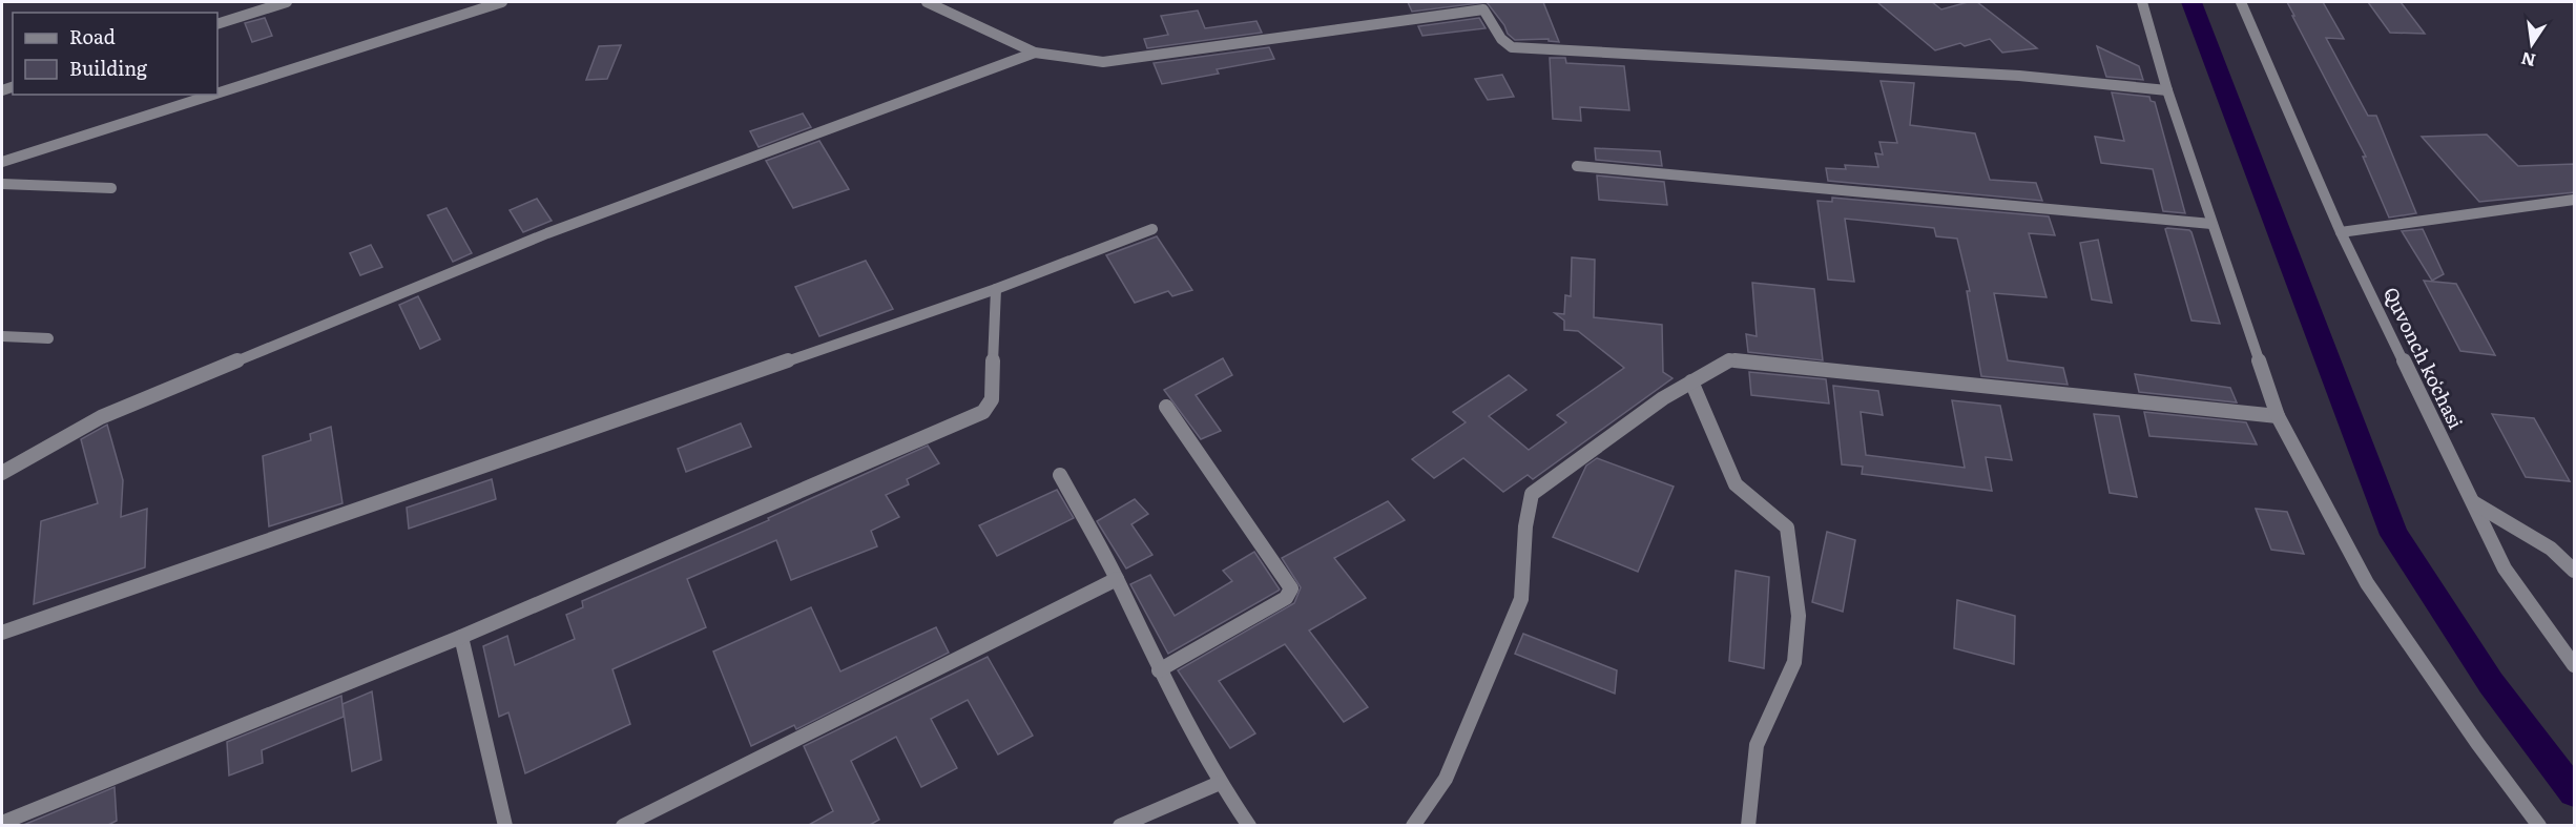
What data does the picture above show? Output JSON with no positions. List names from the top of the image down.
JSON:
{
  "streets": {
    "street": ["Quvonch koʻchasi"]
  },
  "legend": ["Road", "Building"],
  "north": "bottom"
}
